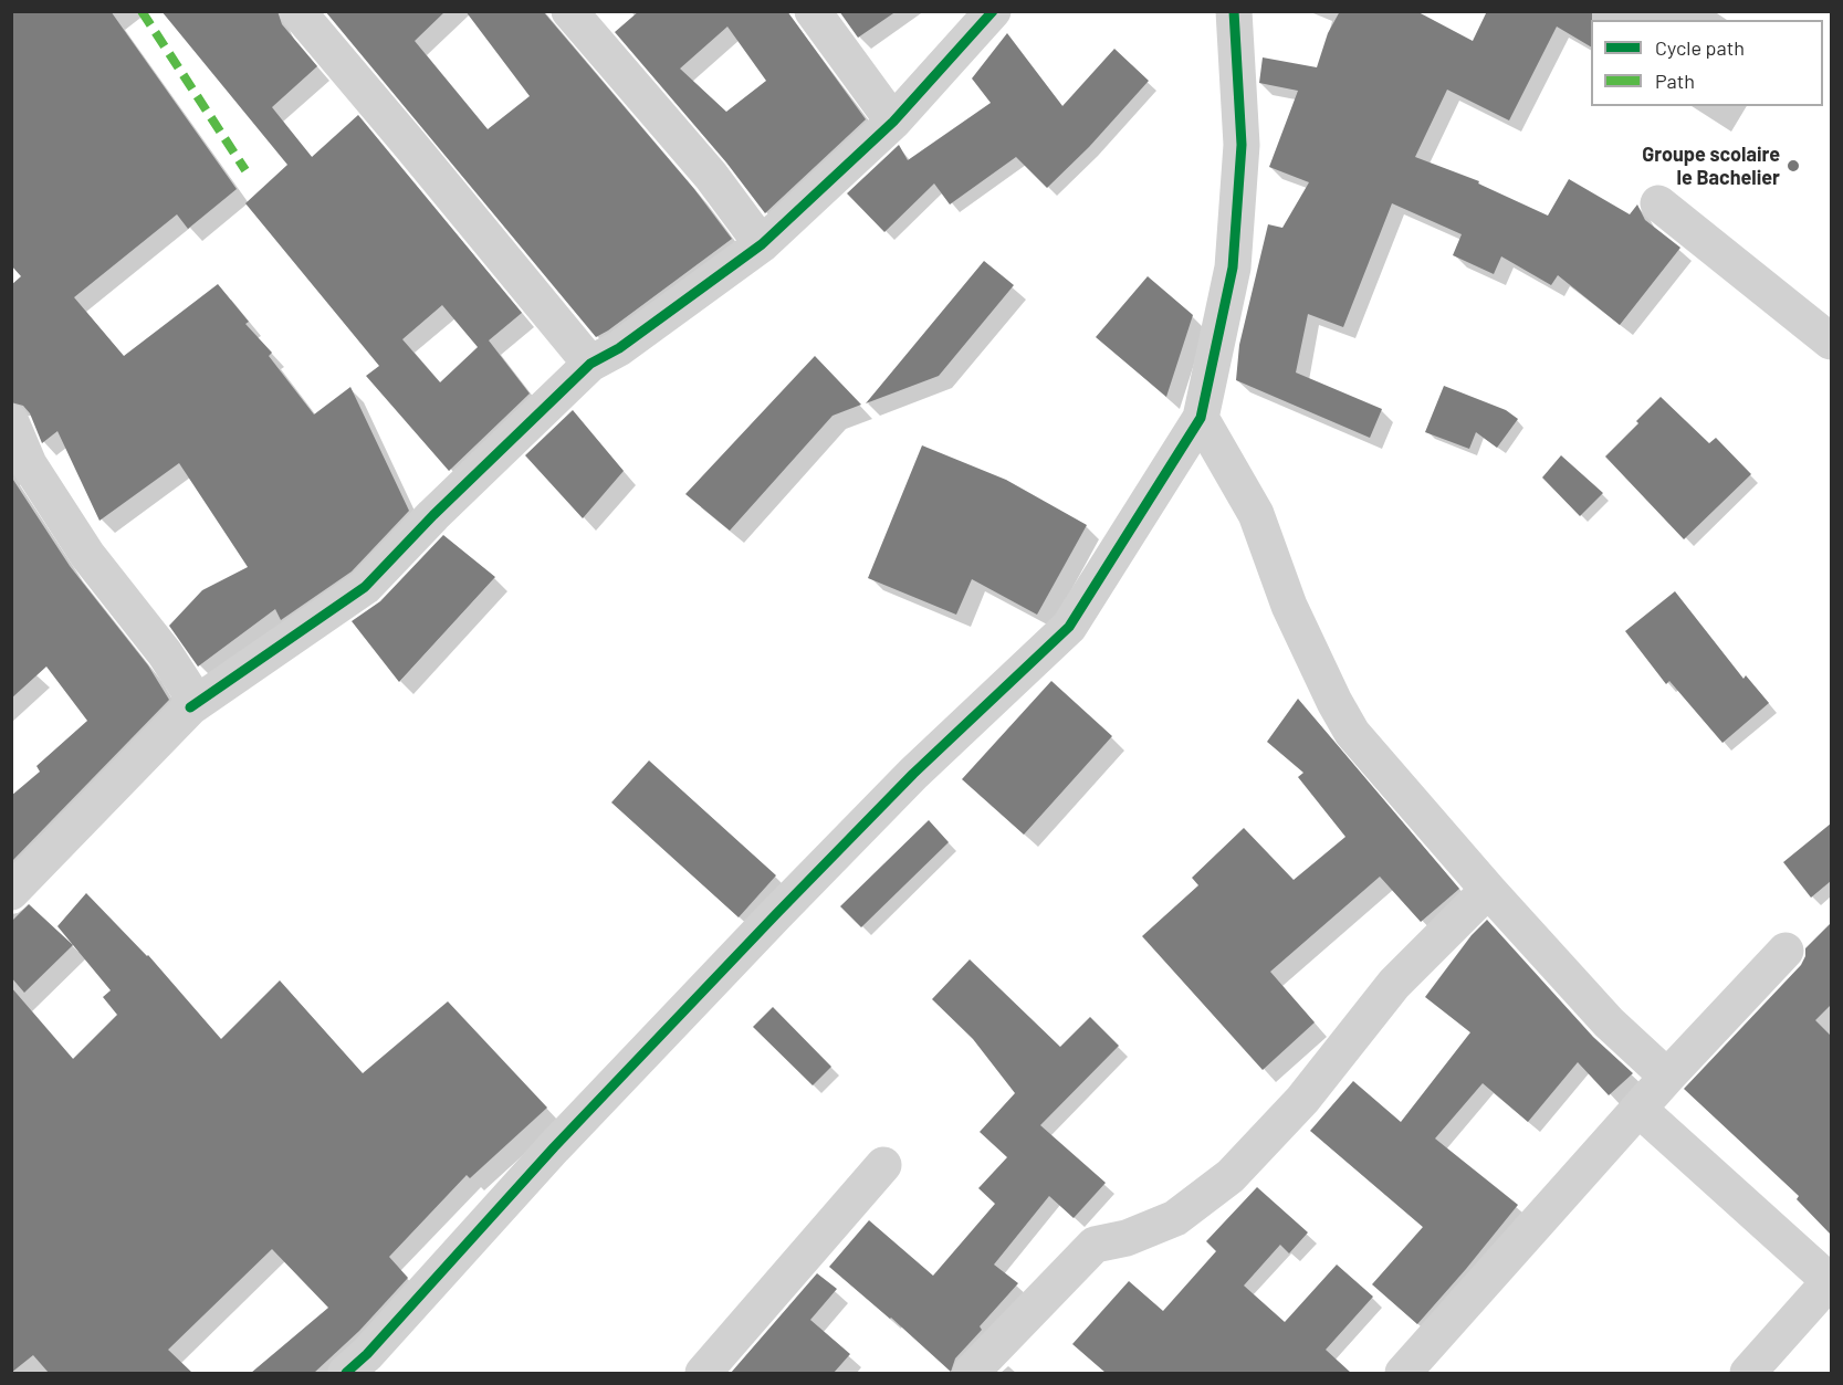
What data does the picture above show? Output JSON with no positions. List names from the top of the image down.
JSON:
{
  "places": ["Groupe scolaire le Bachelier"],
  "legend": ["Cycle path", "Path"]
}
